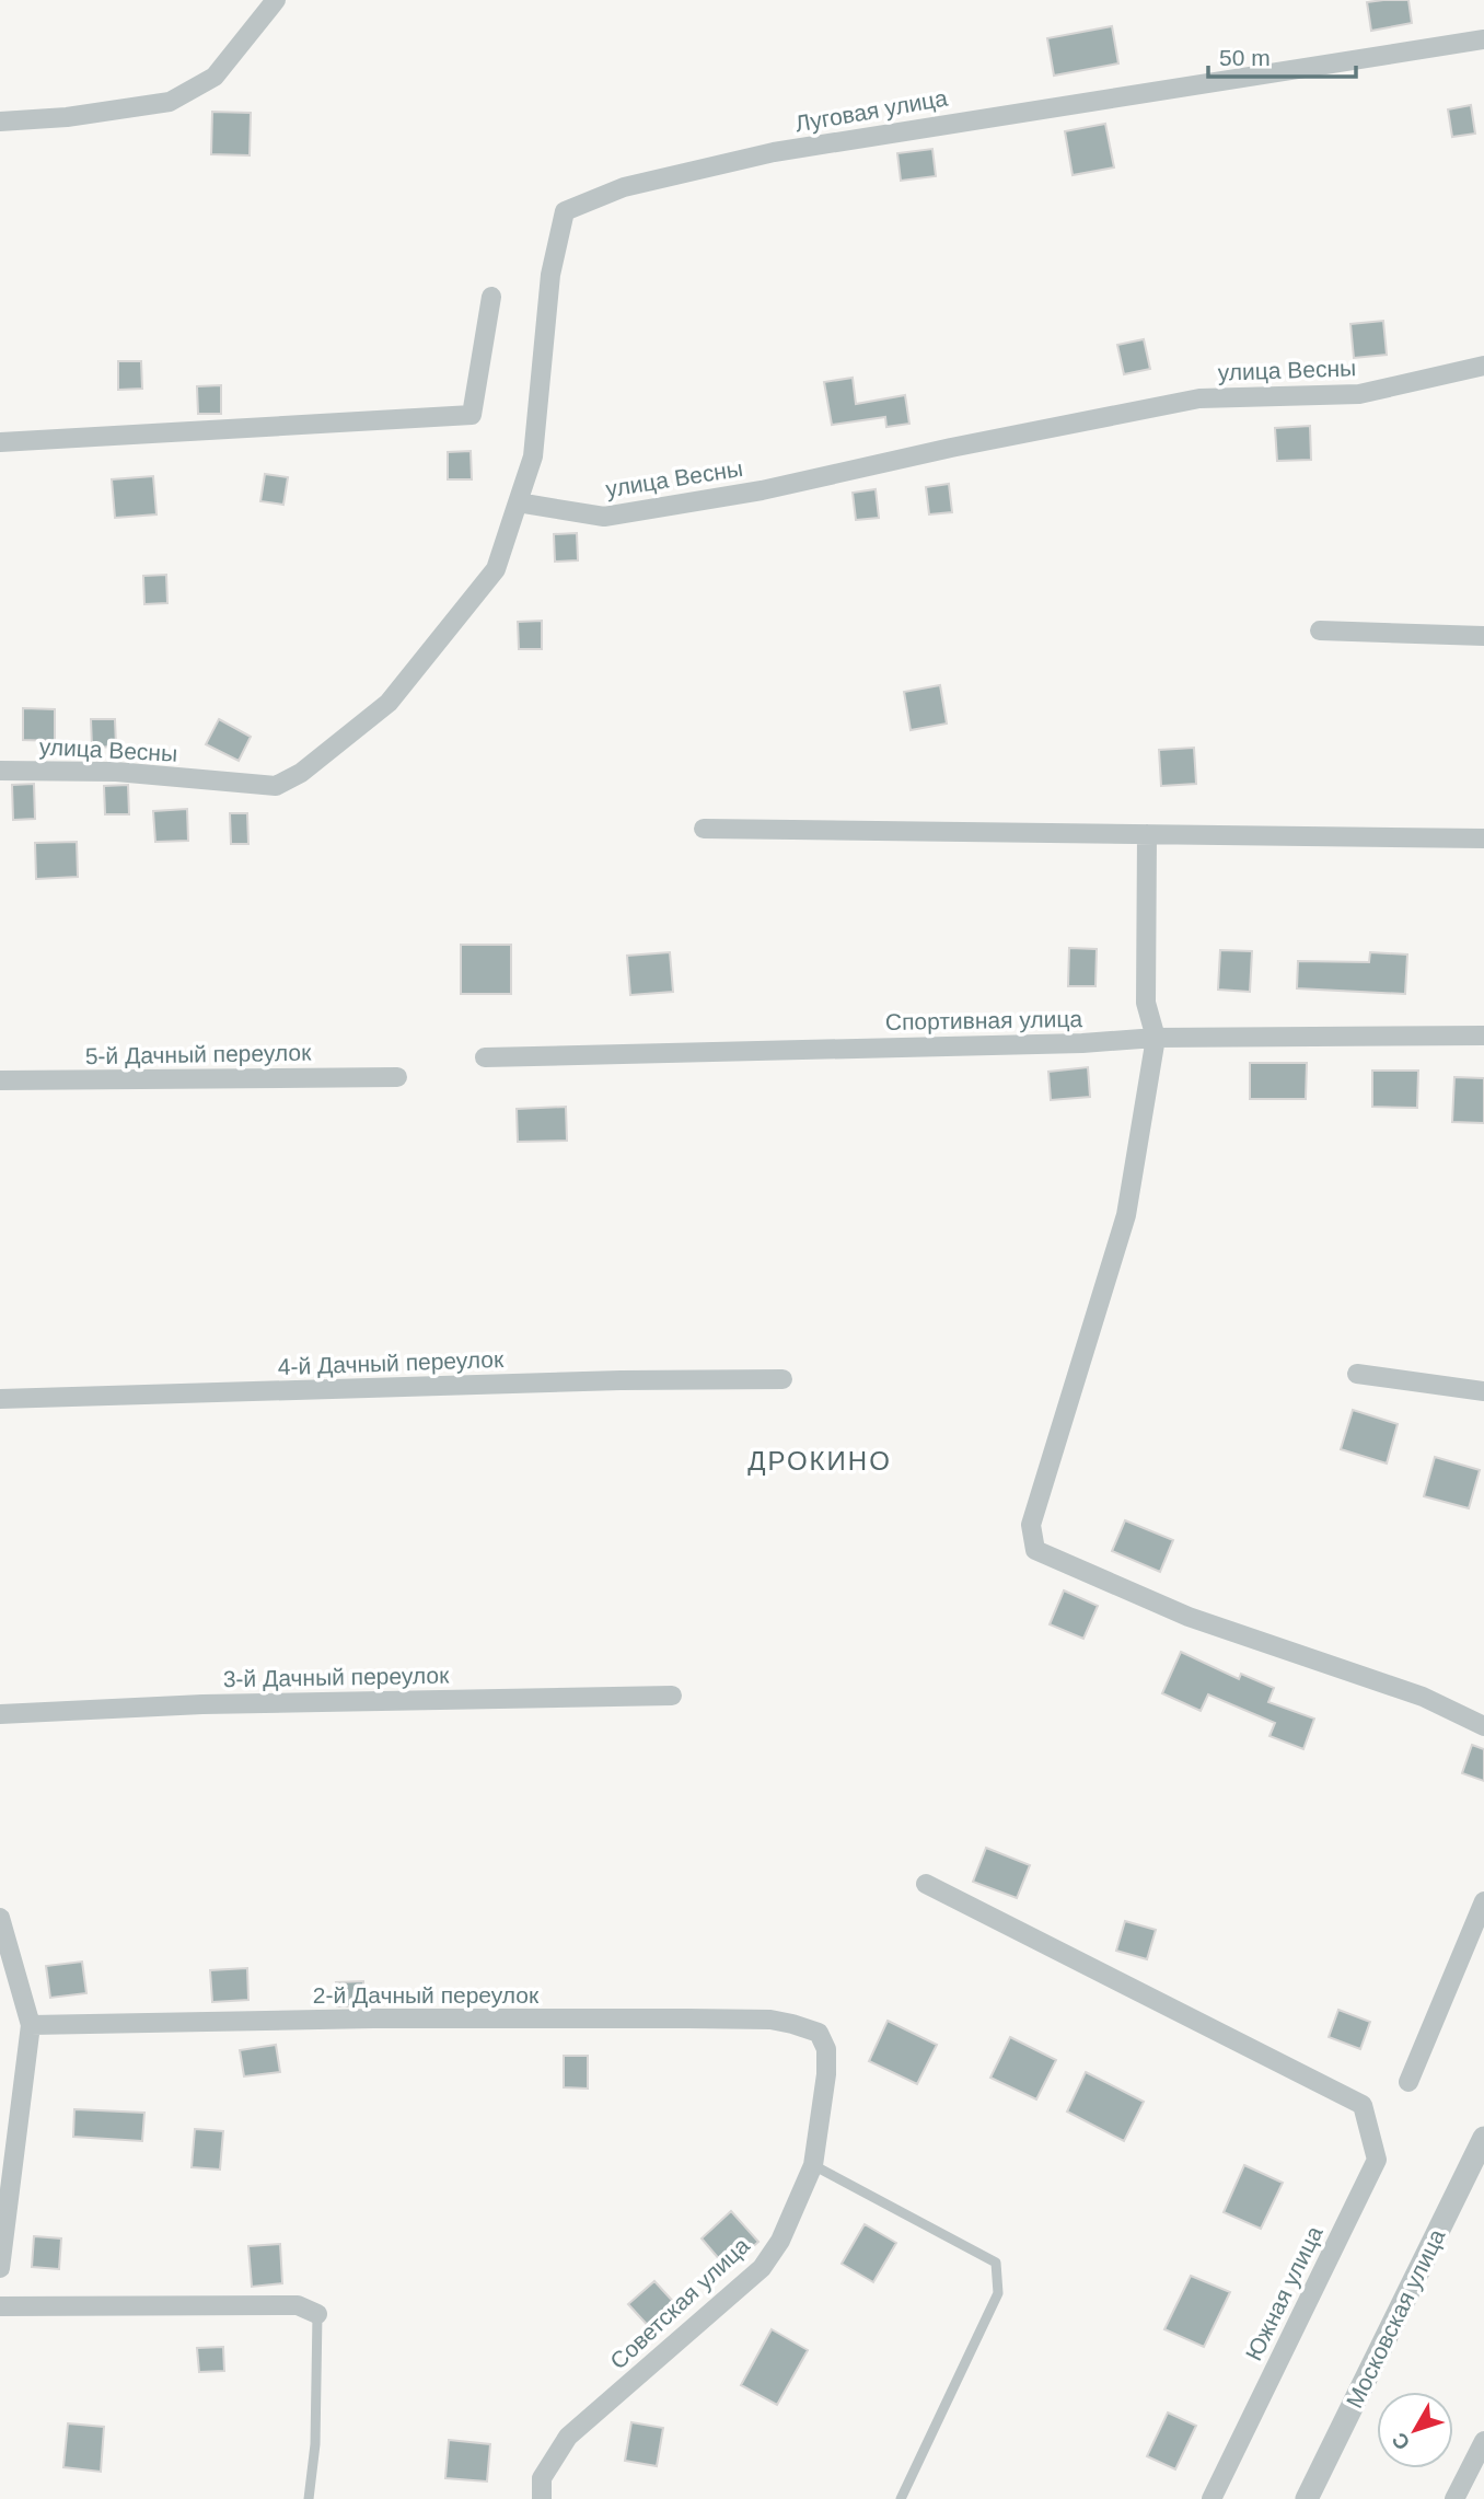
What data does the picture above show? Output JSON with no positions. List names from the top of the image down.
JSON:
{
  "streets": {
    "street": [
      "Луговая улица",
      "улица Весны",
      "Спортивная улица",
      "5-й Дачный переулок",
      "4-й Дачный переулок",
      "3-й Дачный переулок",
      "2-й Дачный переулок",
      "Южная улица",
      "Советская улица",
      "Московская улица"
    ]
  },
  "crossings": [
    ["Луговая улица", "улица Весны"],
    ["2-й Дачный переулок", "Советская улица"]
  ],
  "districts": ["ДРОКИНО"],
  "scale_bar": "50 m",
  "north": "bottom left"
}
